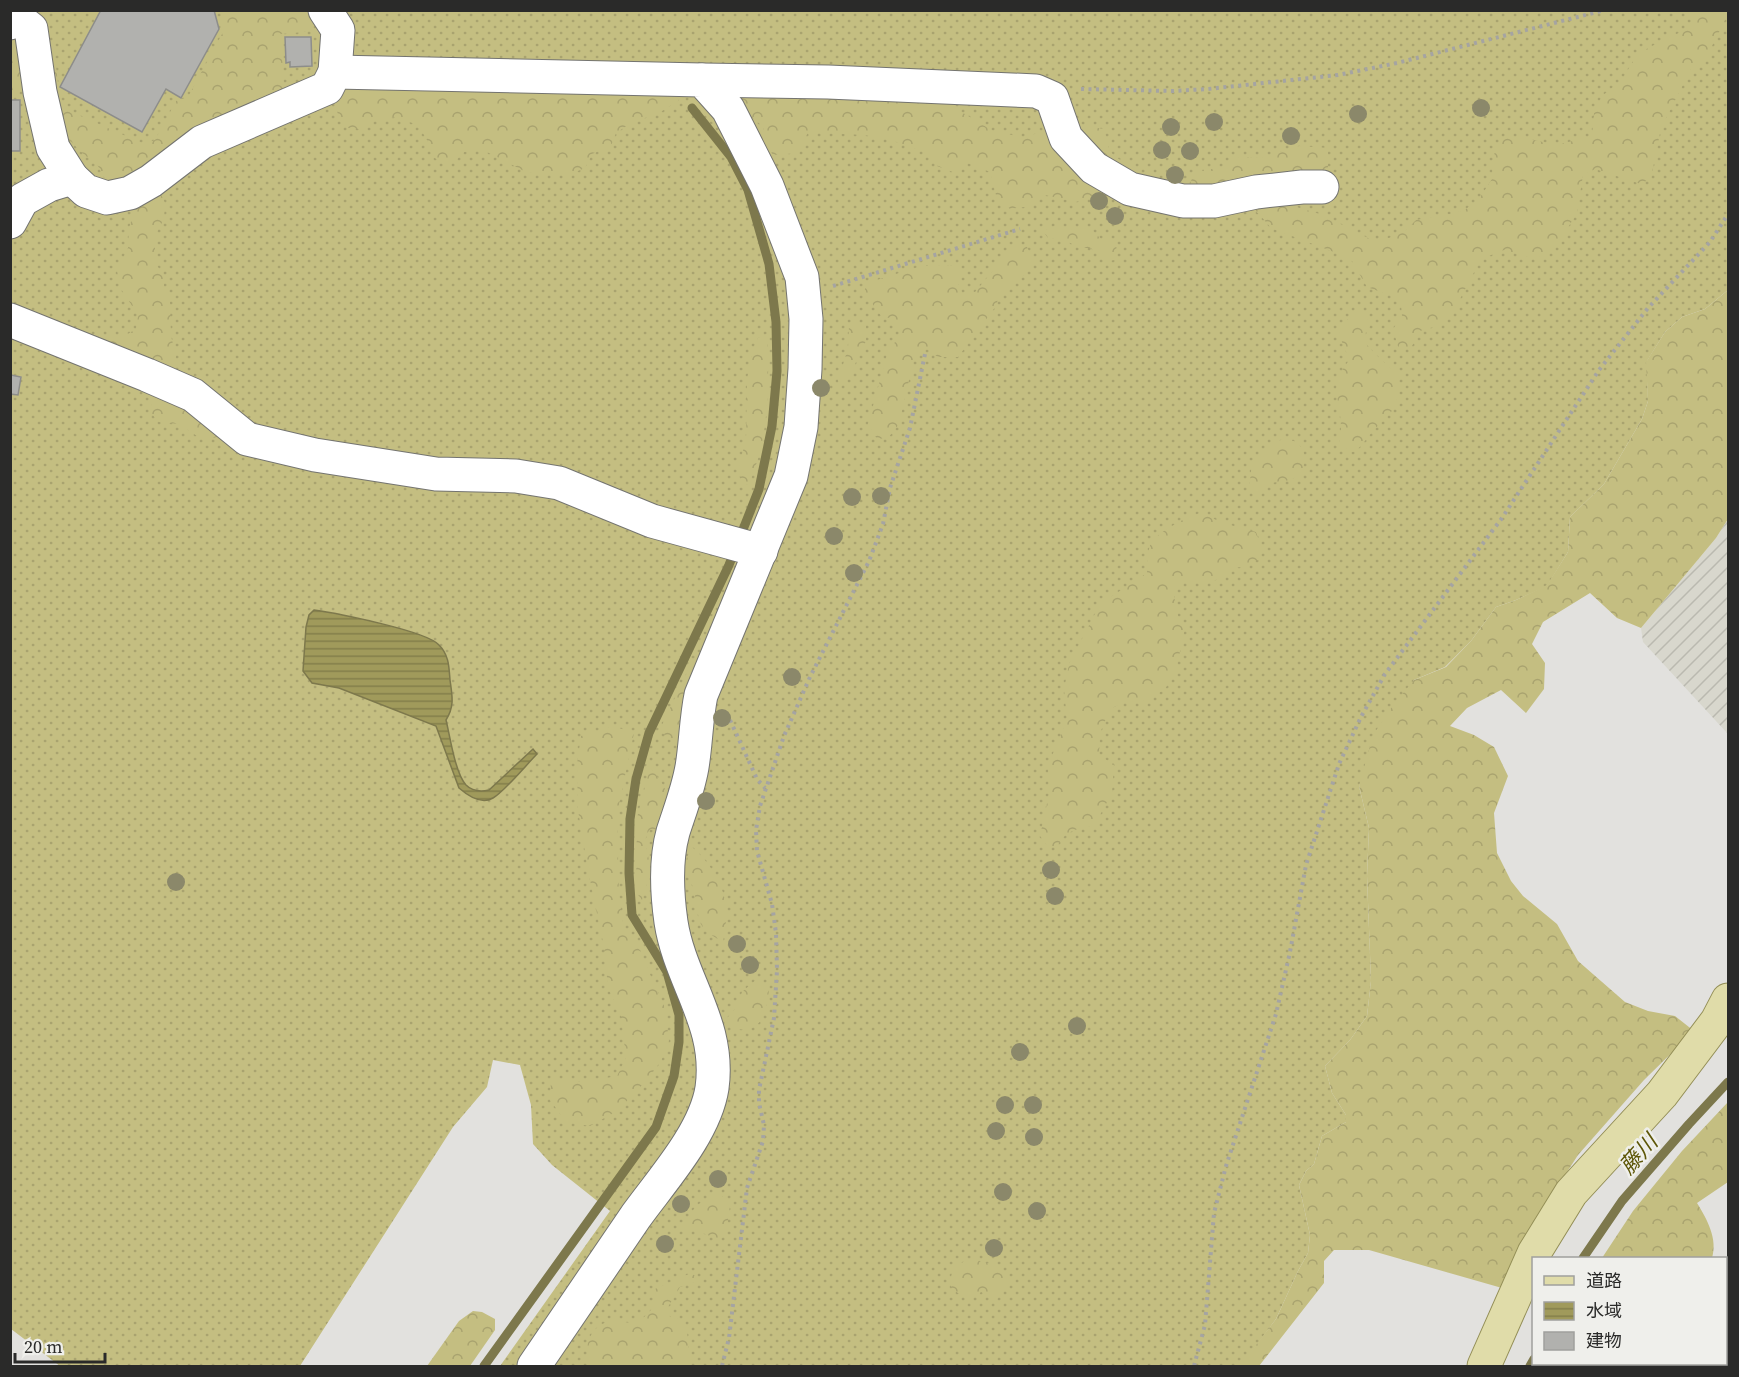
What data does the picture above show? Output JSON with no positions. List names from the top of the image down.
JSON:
{
  "water": ["藤川"],
  "legend": ["道路", "水域", "建物"],
  "scale_bar": "20 m"
}
